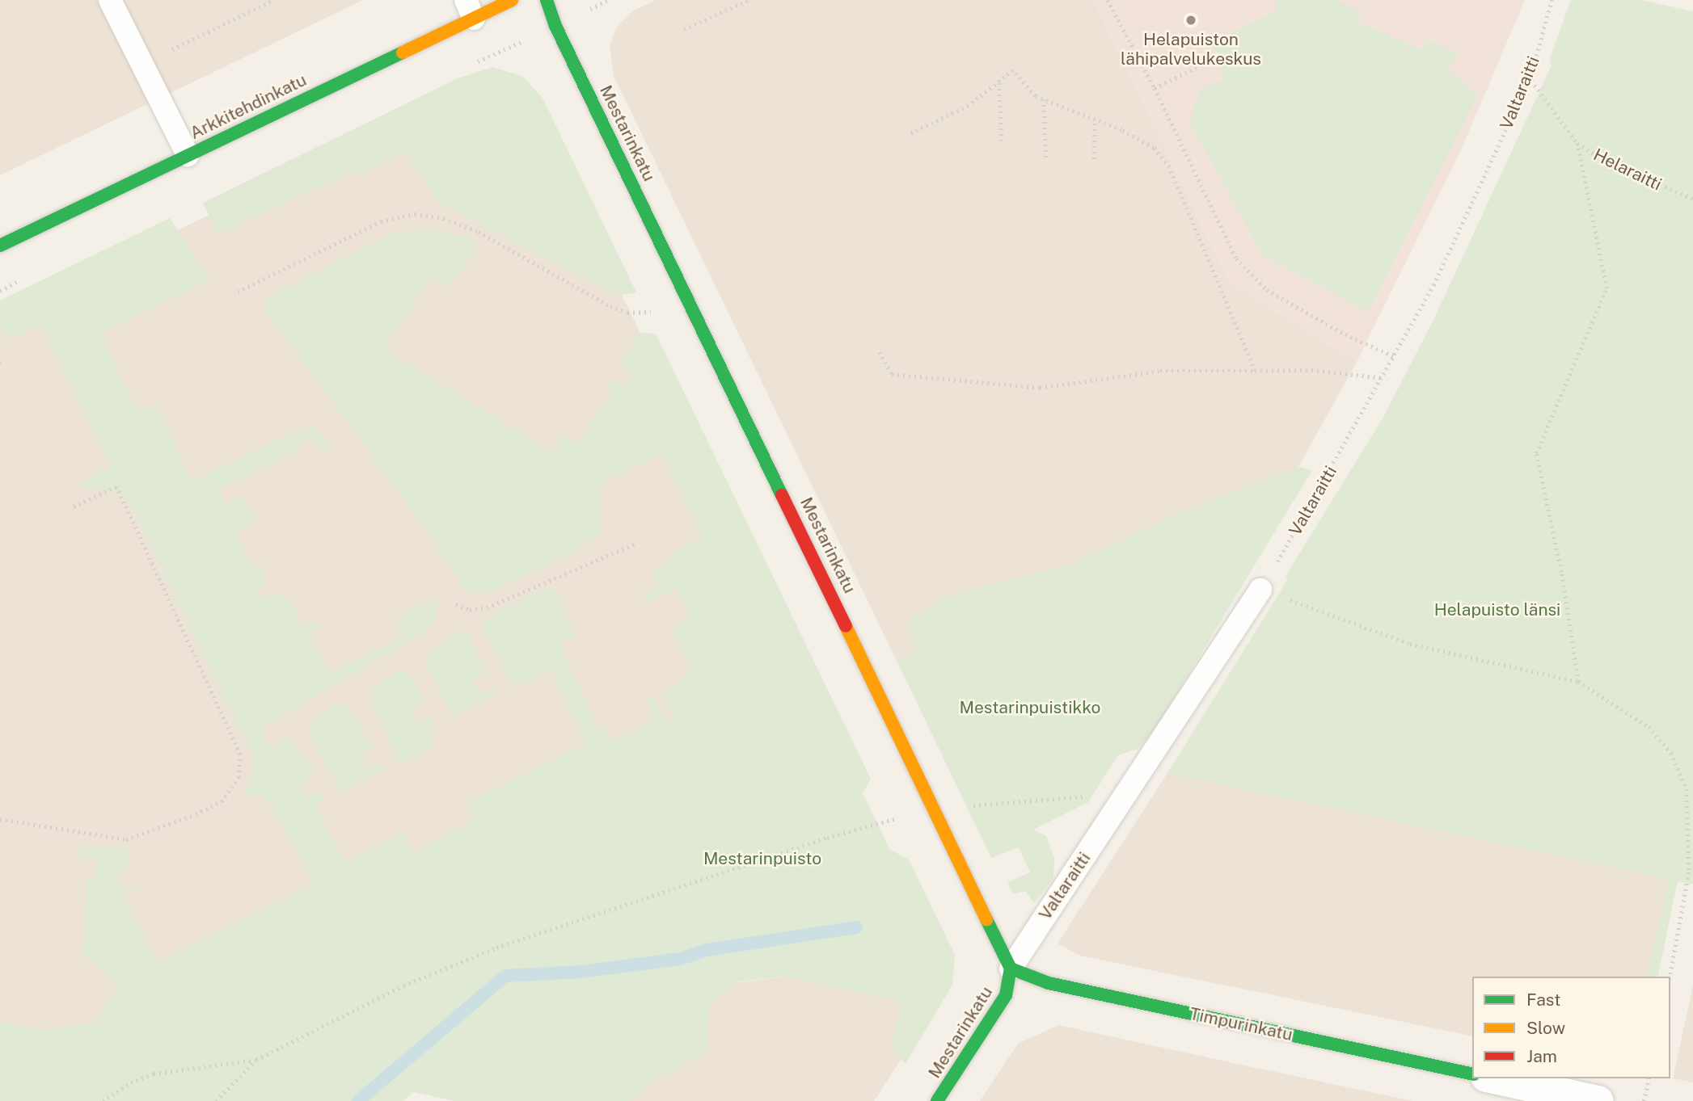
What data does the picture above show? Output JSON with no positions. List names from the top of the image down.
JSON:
{
  "streets": {
    "street": ["Arkkitehdinkatu", "Mestarinkatu", "Timpurinkatu"],
    "lane": ["Valtaraitti"],
    "path": ["Helaraitti"]
  },
  "crossings": [
    ["Valtaraitti", "Mestarinkatu"],
    ["Valtaraitti", "Helaraitti"],
    ["Valtaraitti", "Timpurinkatu"],
    ["Mestarinkatu", "Timpurinkatu"]
  ],
  "parks": ["Helapuisto länsi", "Mestarinpuistikko", "Mestarinpuisto"],
  "places": ["Helapuiston lähipalvelukeskus"],
  "legend": ["Fast", "Slow", "Jam"]
}
